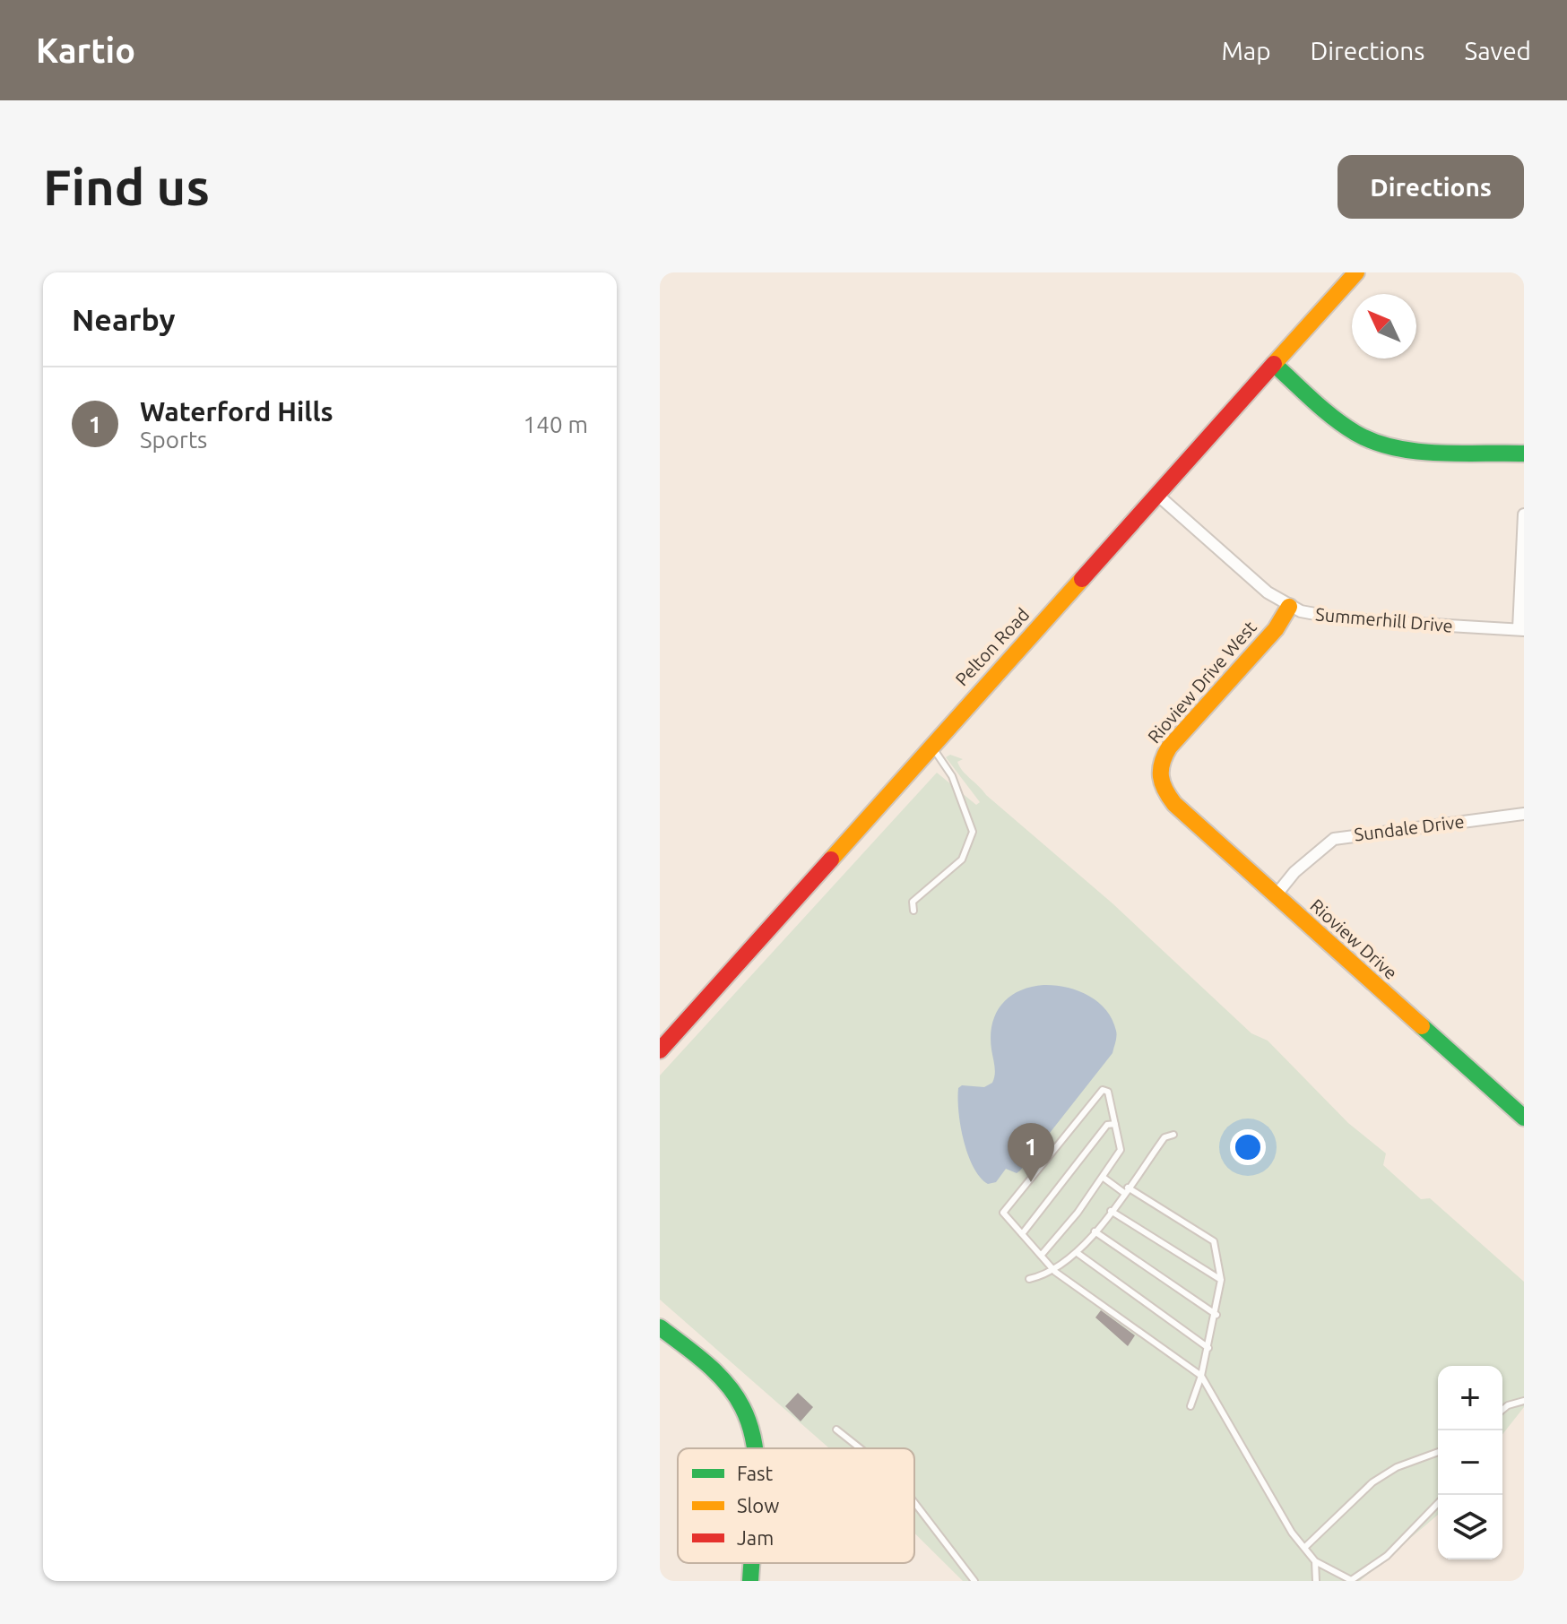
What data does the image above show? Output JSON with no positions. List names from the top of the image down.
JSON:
{
  "streets": {
    "street": [
      "Summerhill Drive",
      "Pelton Road",
      "Rioview Drive West",
      "Sundale Drive",
      "Rioview Drive"
    ]
  },
  "crossings": [
    ["Summerhill Drive", "Pelton Road"],
    ["Summerhill Drive", "Rioview Drive West"],
    ["Rioview Drive West", "Rioview Drive"],
    ["Sundale Drive", "Rioview Drive"]
  ],
  "legend": ["Fast", "Slow", "Jam"],
  "north": "top left",
  "page": {
    "header": "Kartio",
    "nav": ["Map", "Directions", "Saved"],
    "buttons": "Directions",
    "title": "Find us",
    "heading": "Nearby",
    "list": [
      {
        "mark": "1",
        "name": "Waterford Hills",
        "note": "Sports",
        "value": "140 m"
      }
    ],
    "pins": "1",
    "map_buttons": ["+", "−"]
  }
}
